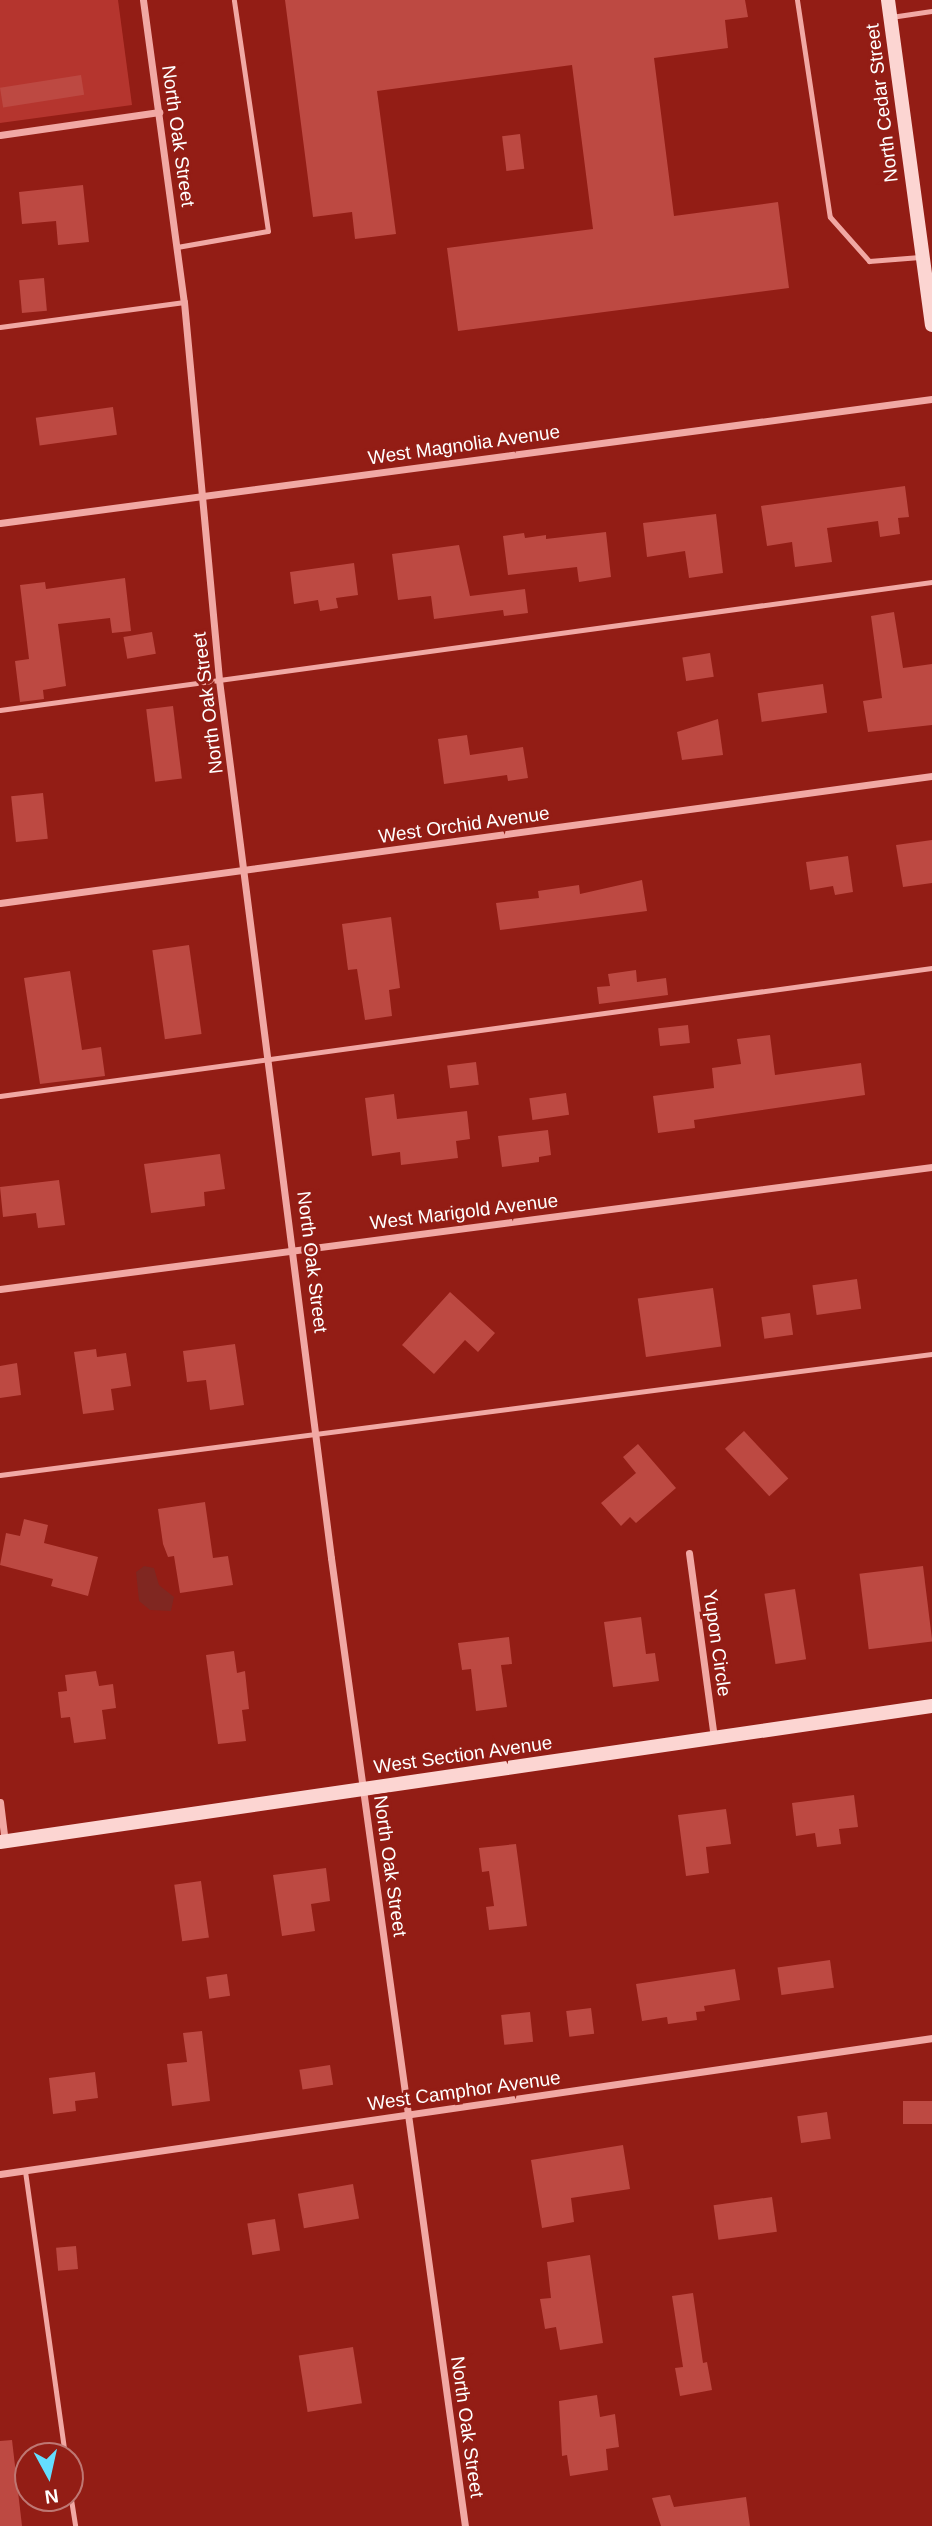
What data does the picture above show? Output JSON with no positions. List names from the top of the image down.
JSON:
{
  "streets": {
    "street": [
      "North Cedar Street",
      "North Oak Street",
      "West Magnolia Avenue",
      "West Orchid Avenue",
      "West Marigold Avenue",
      "Yupon Circle",
      "West Section Avenue",
      "West Camphor Avenue"
    ]
  },
  "crossings": [
    ["North Oak Street", "West Magnolia Avenue"],
    ["North Oak Street", "West Orchid Avenue"],
    ["North Oak Street", "West Marigold Avenue"],
    ["North Oak Street", "West Section Avenue"],
    ["North Oak Street", "West Camphor Avenue"],
    ["Yupon Circle", "West Section Avenue"]
  ],
  "north": "bottom"
}
